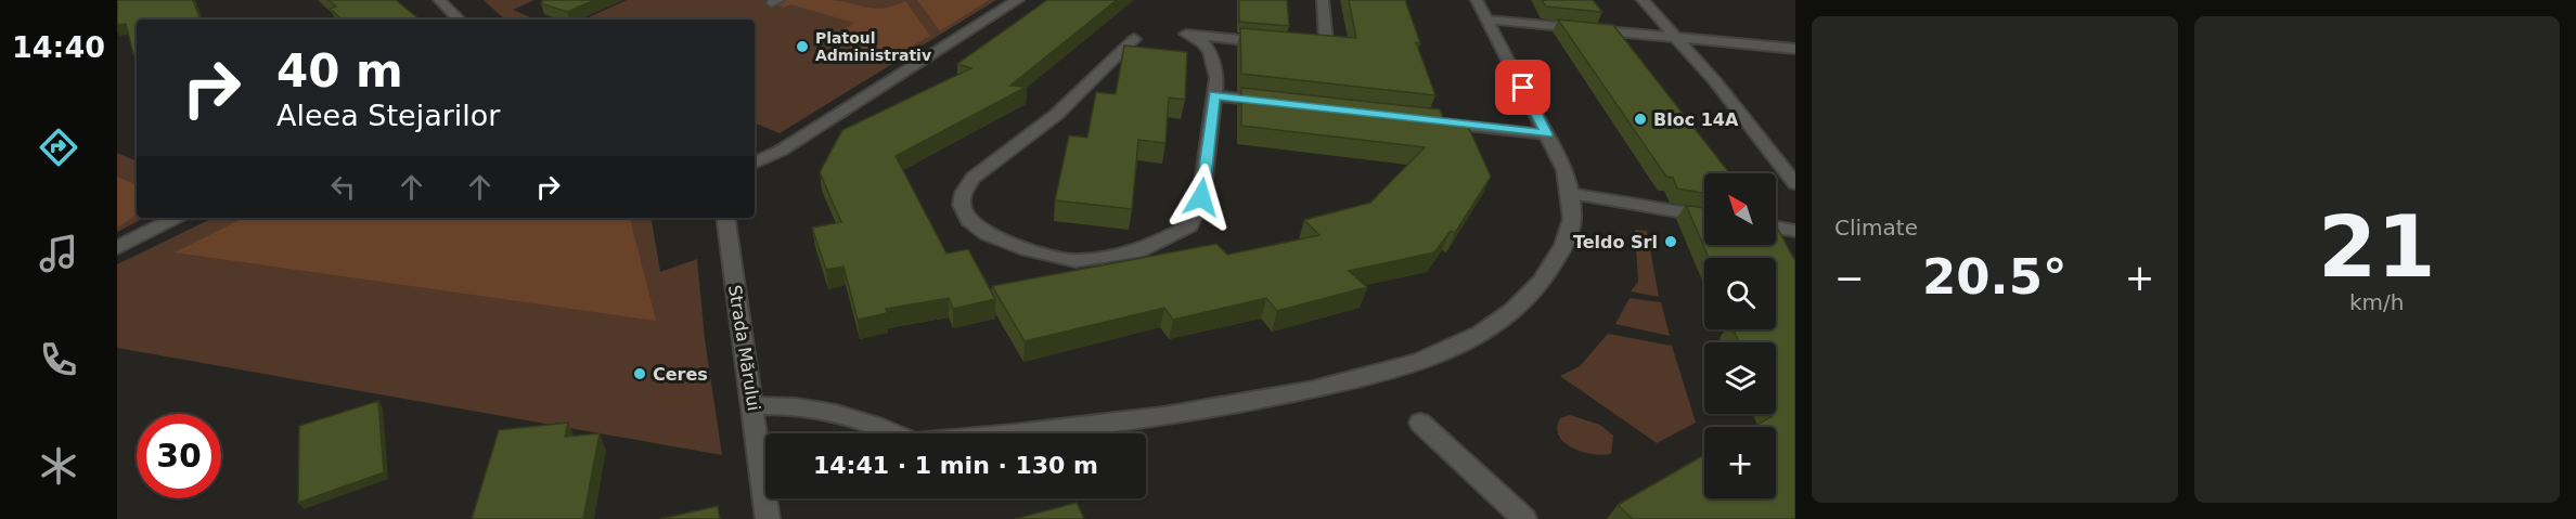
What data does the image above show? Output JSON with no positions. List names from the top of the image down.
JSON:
{
  "streets": {
    "street": ["Strada Mărului"]
  },
  "places": [
    "Platoul Administrativ",
    "Bloc 14A",
    "Teldo Srl",
    "Ceres"
  ],
  "north": "top left",
  "page": {
    "tabs": "14:40",
    "tile": [
      "Climate",
      ["21", "km/h"]
    ],
    "turn": ["40 m", "Aleea Stejarilor"],
    "map_buttons": "+",
    "heat": ["−", "20.5°", "+"],
    "limit": "30",
    "trip": "14:41 · 1 min · 130 m"
  }
}
